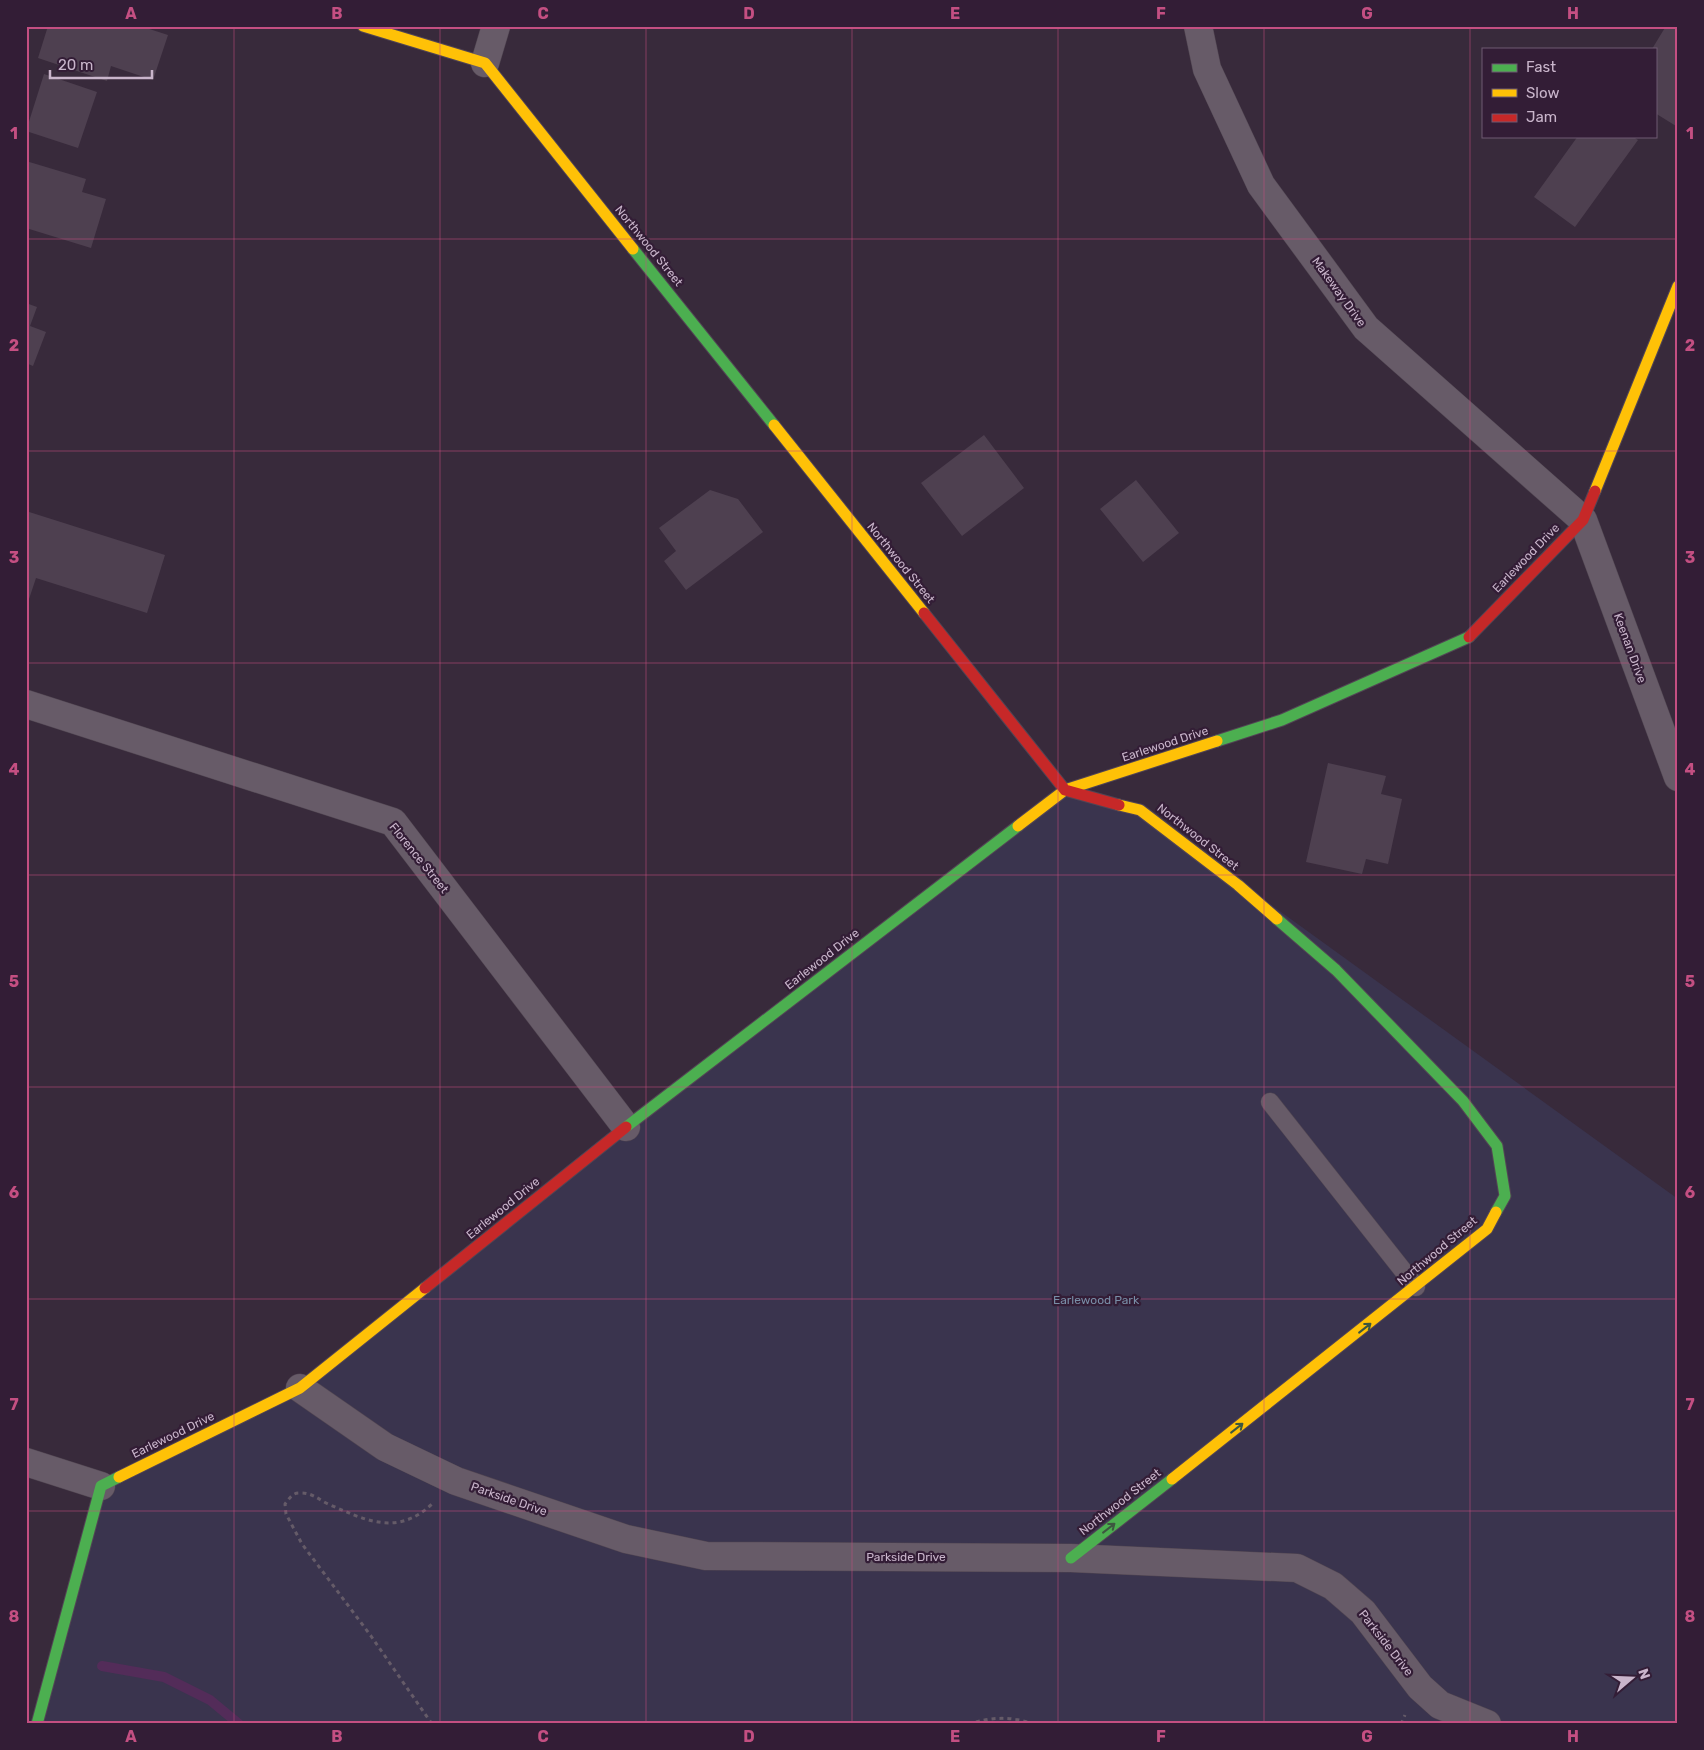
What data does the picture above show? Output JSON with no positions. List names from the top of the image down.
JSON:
{
  "streets": {
    "street": [
      "Northwood Street",
      "Makeway Drive",
      "Earlewood Drive",
      "Keenan Drive",
      "Florence Street",
      "Parkside Drive"
    ]
  },
  "crossings": [
    ["Northwood Street", "Earlewood Drive"],
    ["Northwood Street", "Parkside Drive"],
    ["Makeway Drive", "Earlewood Drive"],
    ["Makeway Drive", "Keenan Drive"],
    ["Earlewood Drive", "Keenan Drive"],
    ["Earlewood Drive", "Florence Street"],
    ["Earlewood Drive", "Parkside Drive"]
  ],
  "parks": ["Earlewood Park"],
  "legend": ["Fast", "Slow", "Jam"],
  "scale_bar": "20 m",
  "north": "right",
  "grid": {
    "columns": [
      "A",
      "B",
      "C",
      "D",
      "E",
      "F",
      "G",
      "H"
    ],
    "rows": [
      "1",
      "2",
      "3",
      "4",
      "5",
      "6",
      "7",
      "8"
    ]
  }
}
